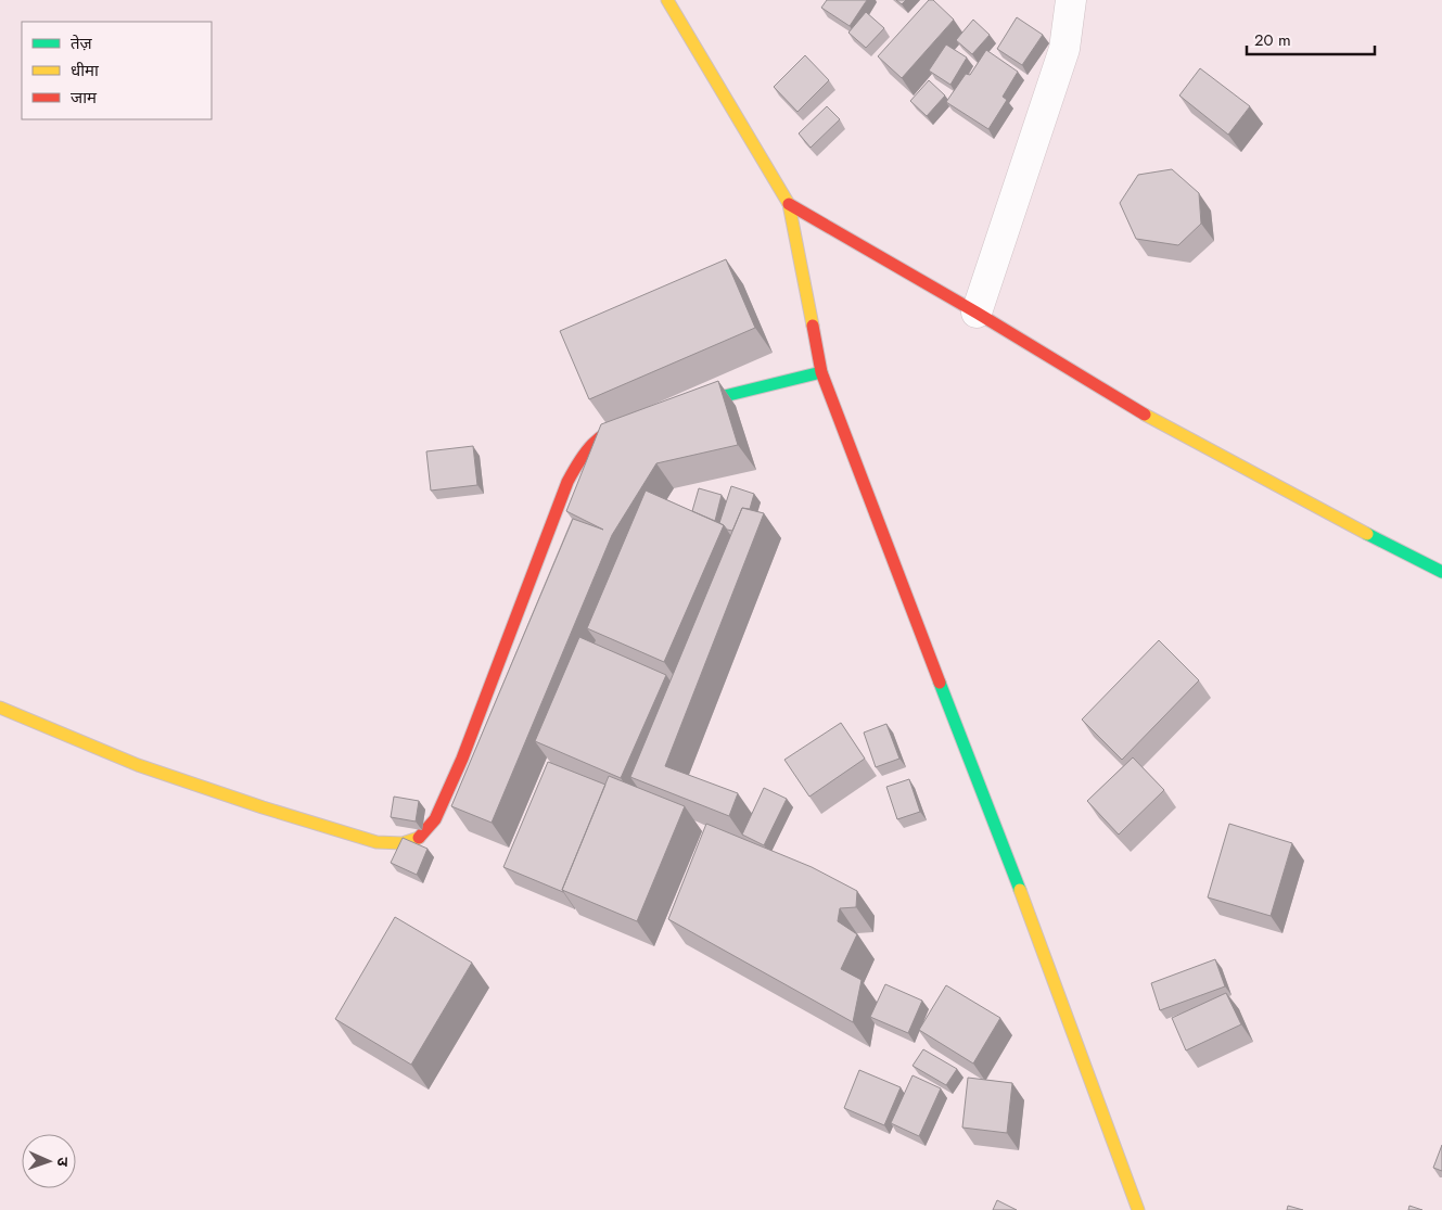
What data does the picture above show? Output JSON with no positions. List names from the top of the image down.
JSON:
{
  "legend": ["तेज़", "धीमा", "जाम"],
  "scale_bar": "20 m",
  "north": "right"
}
